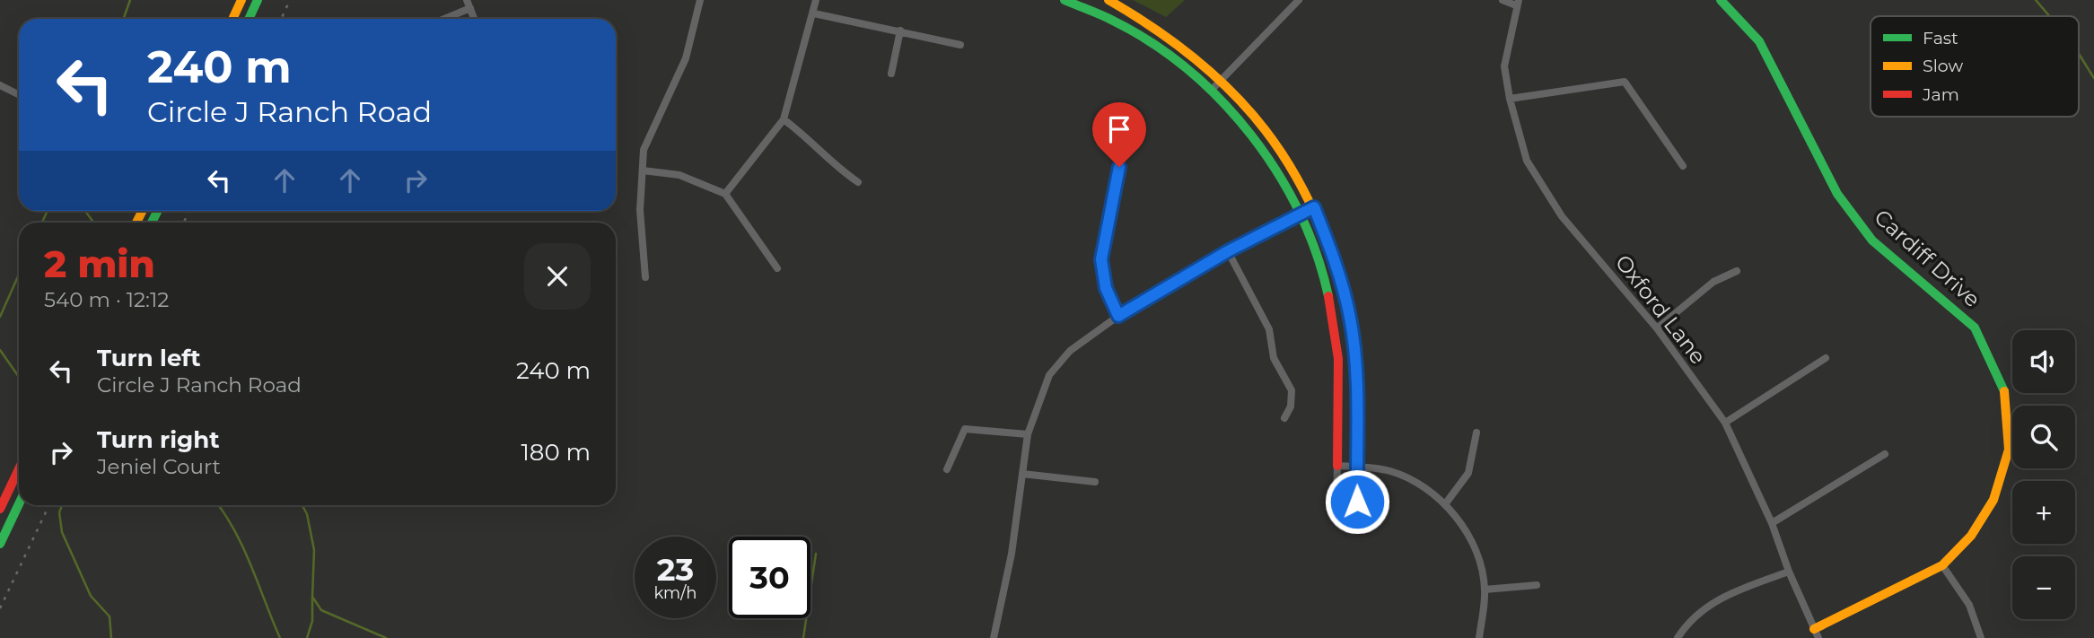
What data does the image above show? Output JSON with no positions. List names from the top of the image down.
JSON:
{
  "streets": {
    "street": ["Cardiff Drive", "Oxford Lane"]
  },
  "crossings": [
    ["Cardiff Drive", "Oxford Lane"]
  ],
  "legend": ["Fast", "Slow", "Jam"],
  "page": {
    "turn": ["240 m", "Circle J Ranch Road"],
    "heading": ["2 min", "540 m · 12:12"],
    "list": [
      {
        "name": "Turn left",
        "note": "Circle J Ranch Road",
        "value": "240 m"
      },
      {
        "name": "Turn right",
        "note": "Jeniel Court",
        "value": "180 m"
      }
    ],
    "map_buttons": ["+", "−"],
    "speed": "23 km/h",
    "limit": "30"
  }
}
